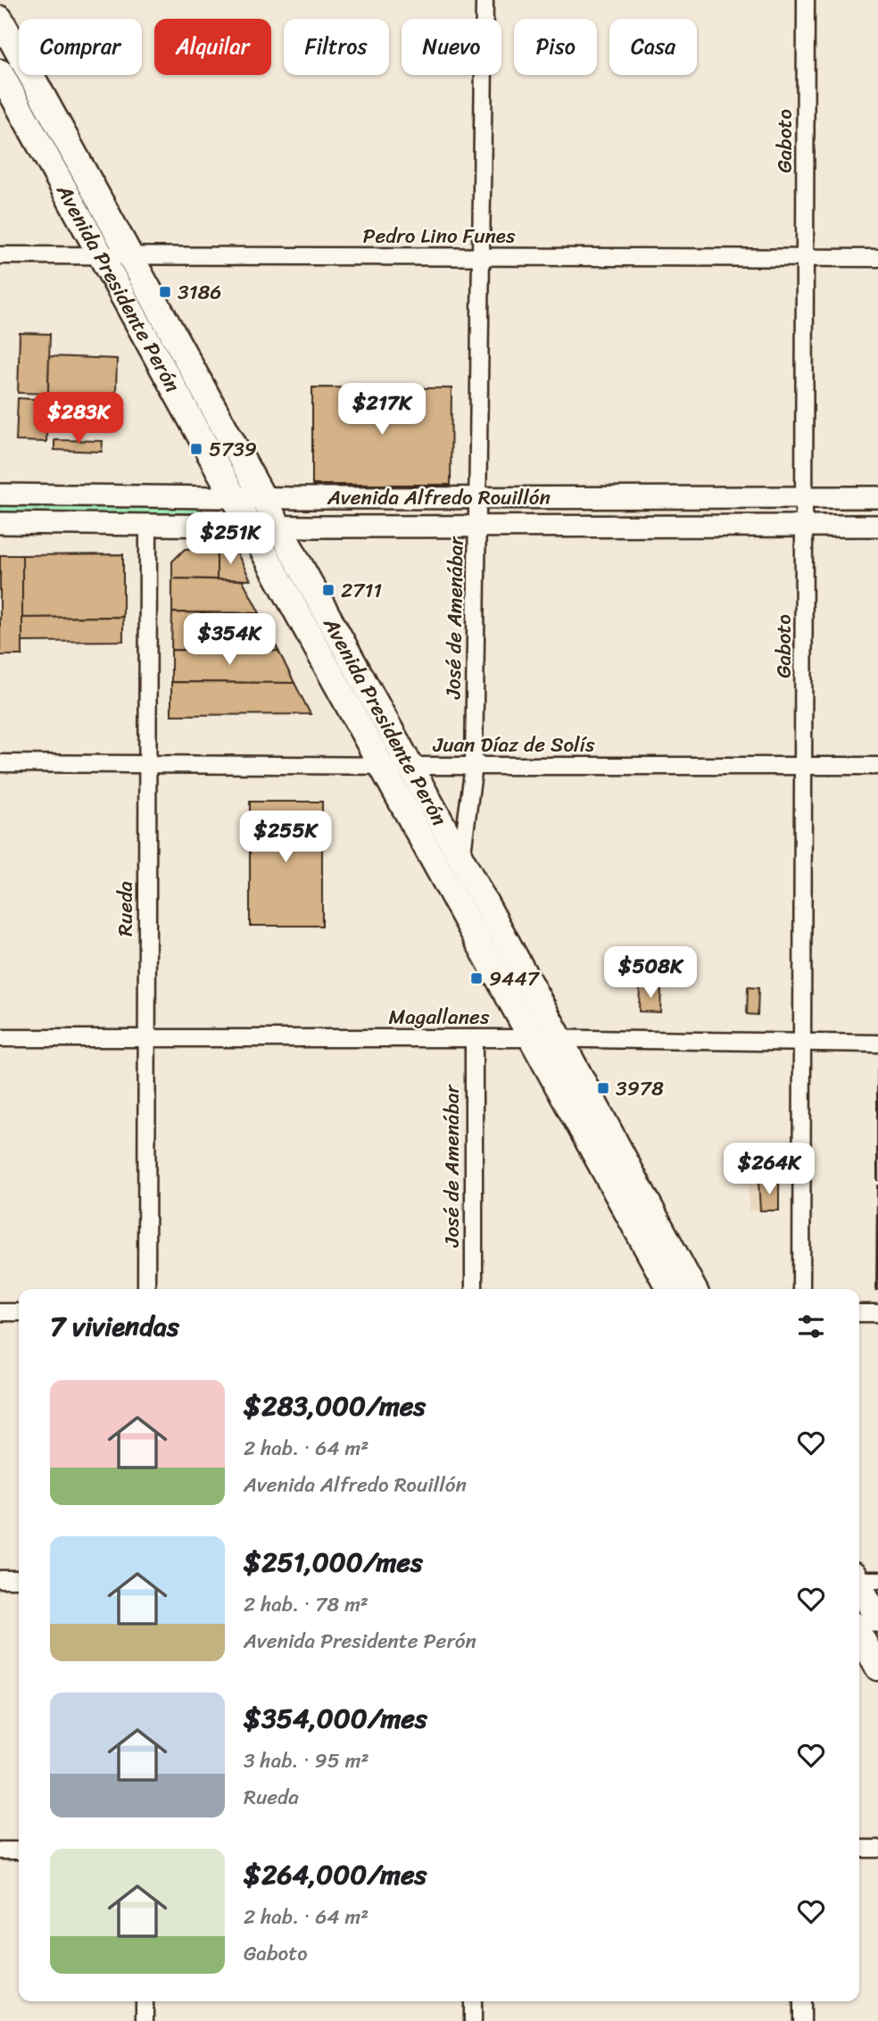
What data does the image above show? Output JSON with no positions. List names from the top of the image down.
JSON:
{
  "streets": {
    "main road": ["Avenida Presidente Perón"],
    "street": [
      "Gaboto",
      "Pedro Lino Funes",
      "Avenida Alfredo Rouillón",
      "José de Amenábar",
      "Juan Díaz de Solís",
      "Rueda",
      "Magallanes"
    ]
  },
  "crossings": [
    ["Gaboto", "Pedro Lino Funes"],
    ["Gaboto", "Avenida Alfredo Rouillón"],
    ["Gaboto", "Juan Díaz de Solís"],
    ["Gaboto", "Magallanes"],
    ["Pedro Lino Funes", "Avenida Presidente Perón"],
    ["Pedro Lino Funes", "José de Amenábar"],
    ["Avenida Presidente Perón", "Avenida Alfredo Rouillón"],
    ["Avenida Presidente Perón", "José de Amenábar"],
    ["Avenida Presidente Perón", "Juan Díaz de Solís"],
    ["Avenida Presidente Perón", "Magallanes"],
    ["Avenida Alfredo Rouillón", "José de Amenábar"],
    ["Avenida Alfredo Rouillón", "Rueda"],
    ["José de Amenábar", "Juan Díaz de Solís"],
    ["José de Amenábar", "Magallanes"],
    ["Juan Díaz de Solís", "Rueda"],
    ["Rueda", "Magallanes"]
  ],
  "places": {
    "transit": [
      "3186",
      "5739",
      "2711",
      "9447",
      "3978"
    ]
  },
  "page": {
    "chip": [
      "Comprar",
      "Alquilar",
      "Filtros",
      "Nuevo",
      "Piso",
      "Casa"
    ],
    "price": [
      "$217K",
      "$283K",
      "$251K",
      "$354K",
      "$255K",
      "$508K",
      "$264K"
    ],
    "heading": "7 viviendas",
    "list": [
      {
        "name": "$283,000/mes",
        "note": "2 hab. · 64 m² · Avenida Alfredo Rouillón"
      },
      {
        "name": "$251,000/mes",
        "note": "2 hab. · 78 m² · Avenida Presidente Perón"
      },
      {
        "name": "$354,000/mes",
        "note": "3 hab. · 95 m² · Rueda"
      },
      {
        "name": "$264,000/mes",
        "note": "2 hab. · 64 m² · Gaboto"
      }
    ]
  }
}
